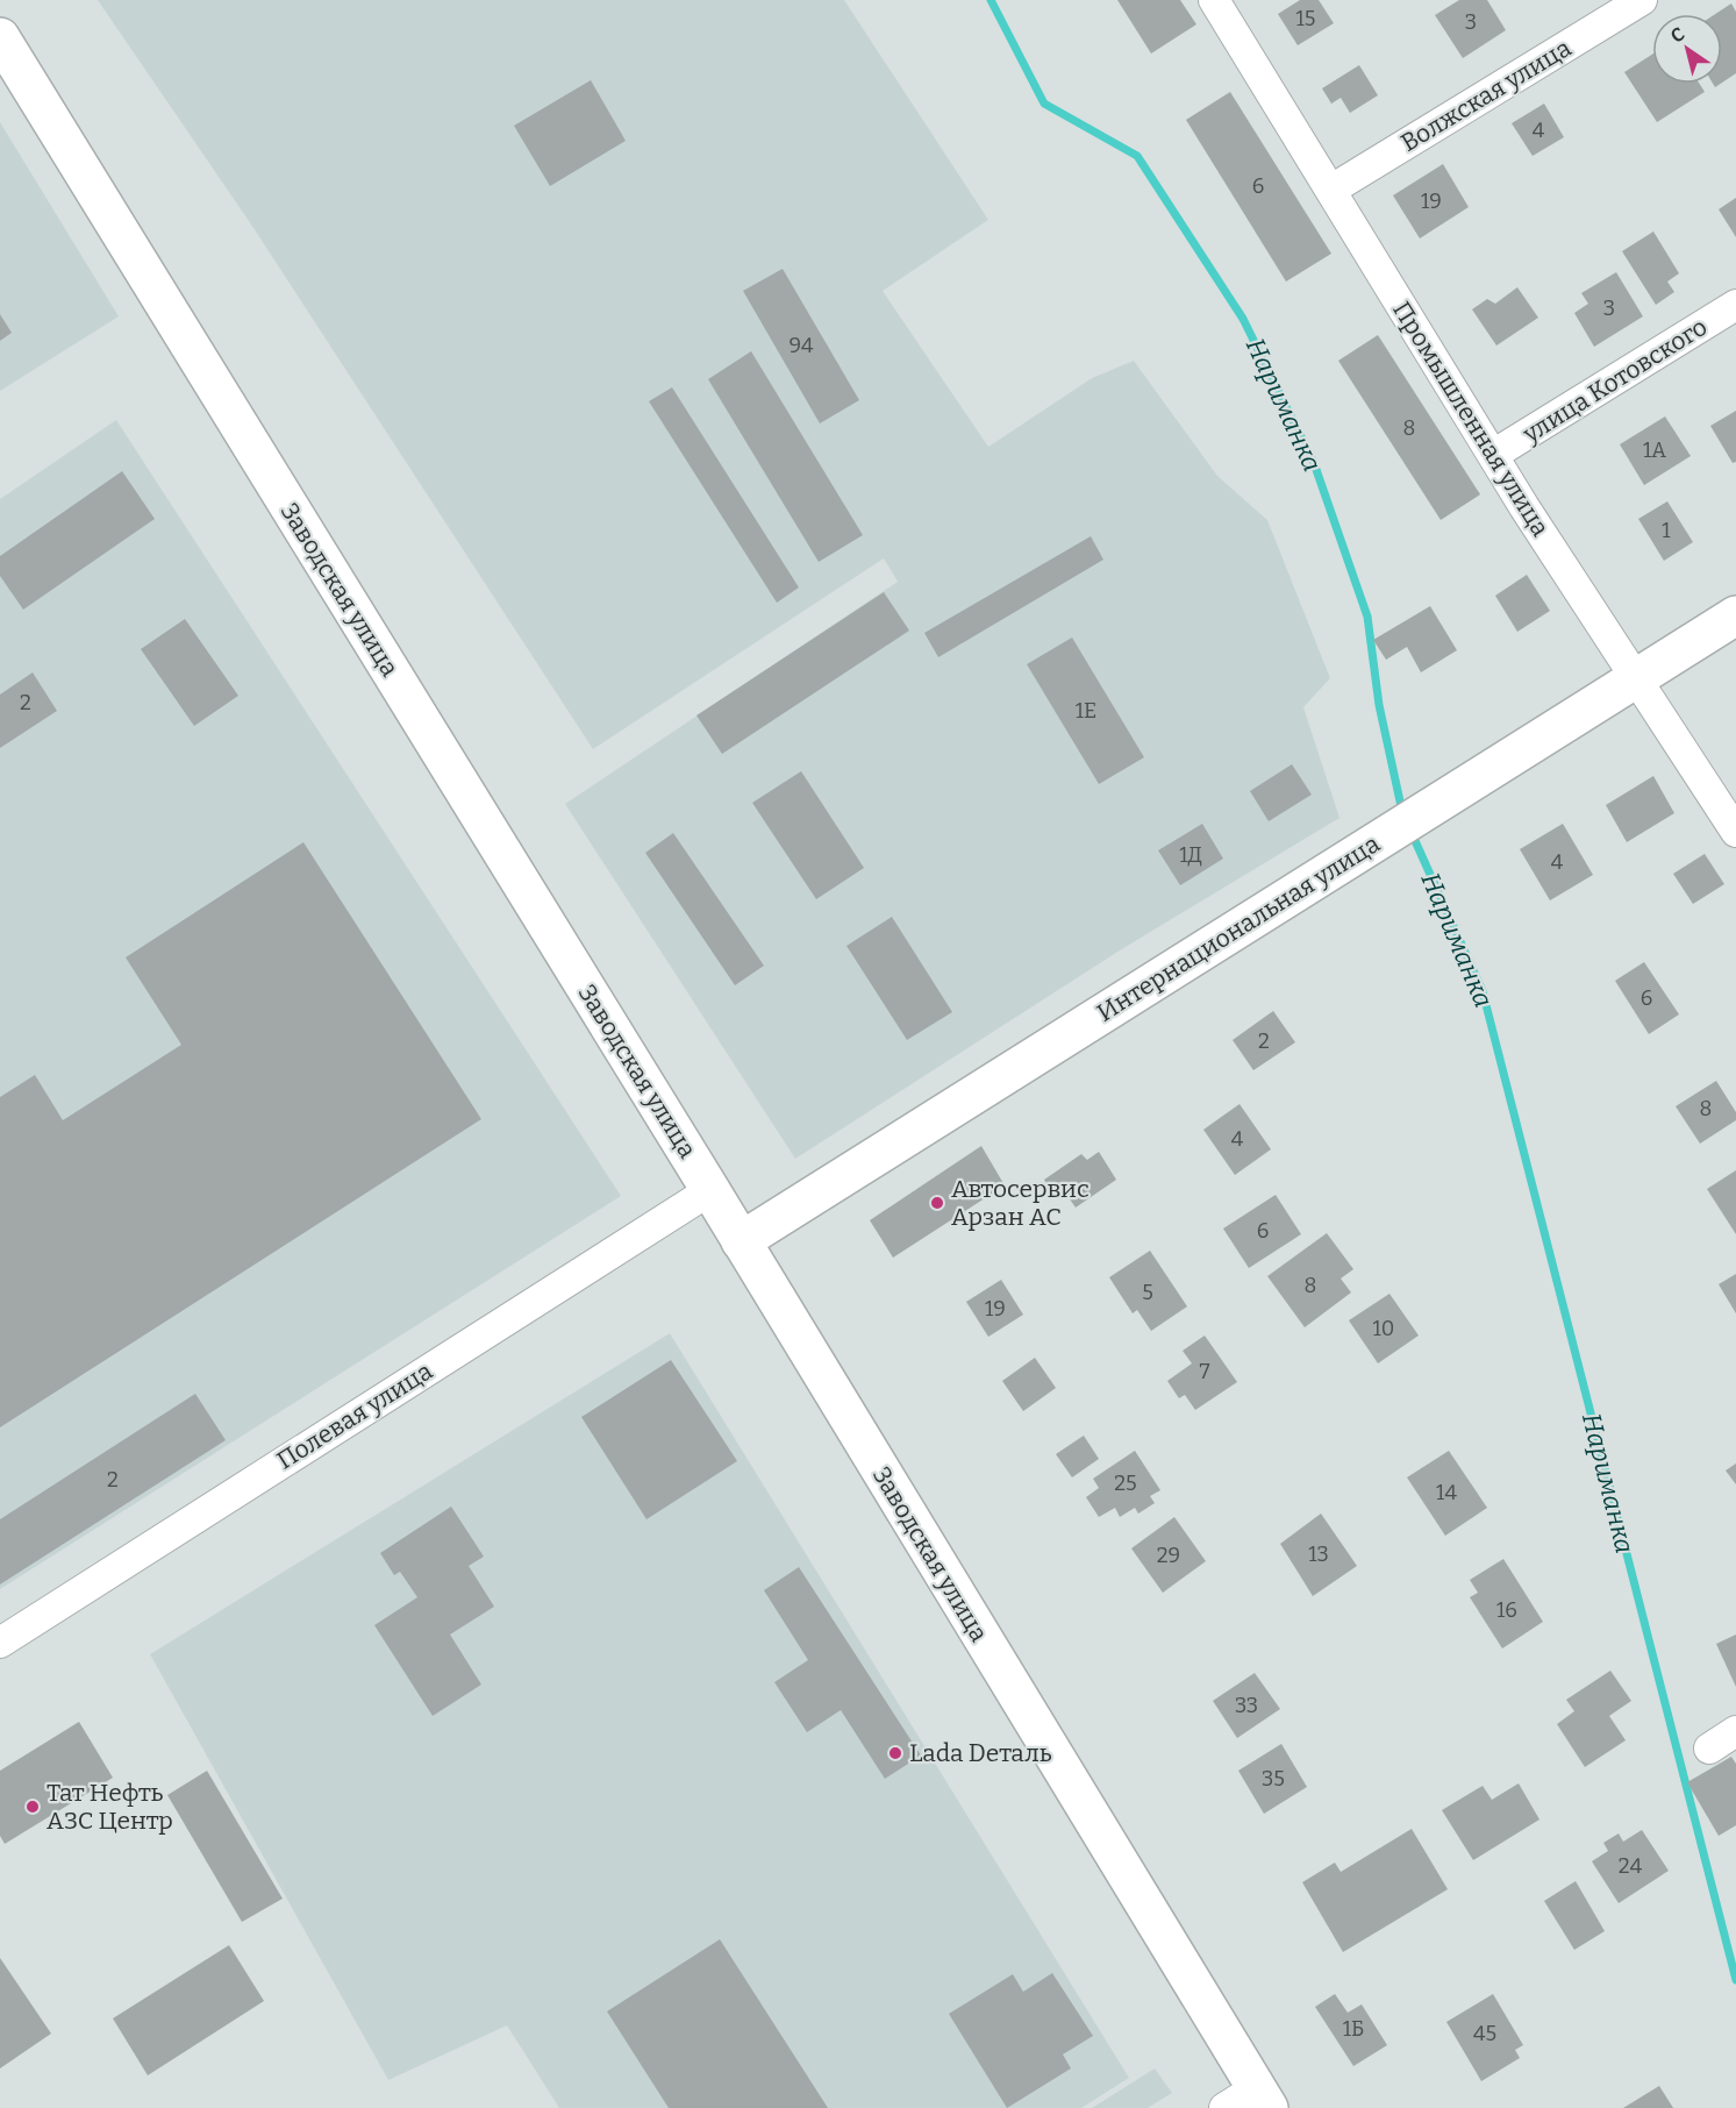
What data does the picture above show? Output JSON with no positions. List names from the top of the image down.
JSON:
{
  "streets": {
    "street": [
      "Волжская улица",
      "улица Котовского",
      "Промышленная улица",
      "Заводская улица",
      "Интернациональная улица",
      "Полевая улица"
    ]
  },
  "crossings": [
    ["Волжская улица", "Промышленная улица"],
    ["улица Котовского", "Промышленная улица"],
    ["Промышленная улица", "Интернациональная улица"],
    ["Заводская улица", "Интернациональная улица"],
    ["Заводская улица", "Полевая улица"]
  ],
  "water": ["Нариманка"],
  "places": ["Автосервис Арзан АС", "Lada Dеталь", "Тат Нефть АЗС Центр"],
  "house_numbers": [
    "15",
    "3",
    "4",
    "6",
    "19",
    "3",
    "94",
    "8",
    "1А",
    "1",
    "2",
    "1Е",
    "1Д",
    "4",
    "6",
    "2",
    "8",
    "4",
    "6",
    "8",
    "5",
    "19",
    "10",
    "7",
    "2",
    "25",
    "14",
    "13",
    "29",
    "16",
    "33",
    "35",
    "24",
    "1Б",
    "45"
  ],
  "north": "top left"
}
